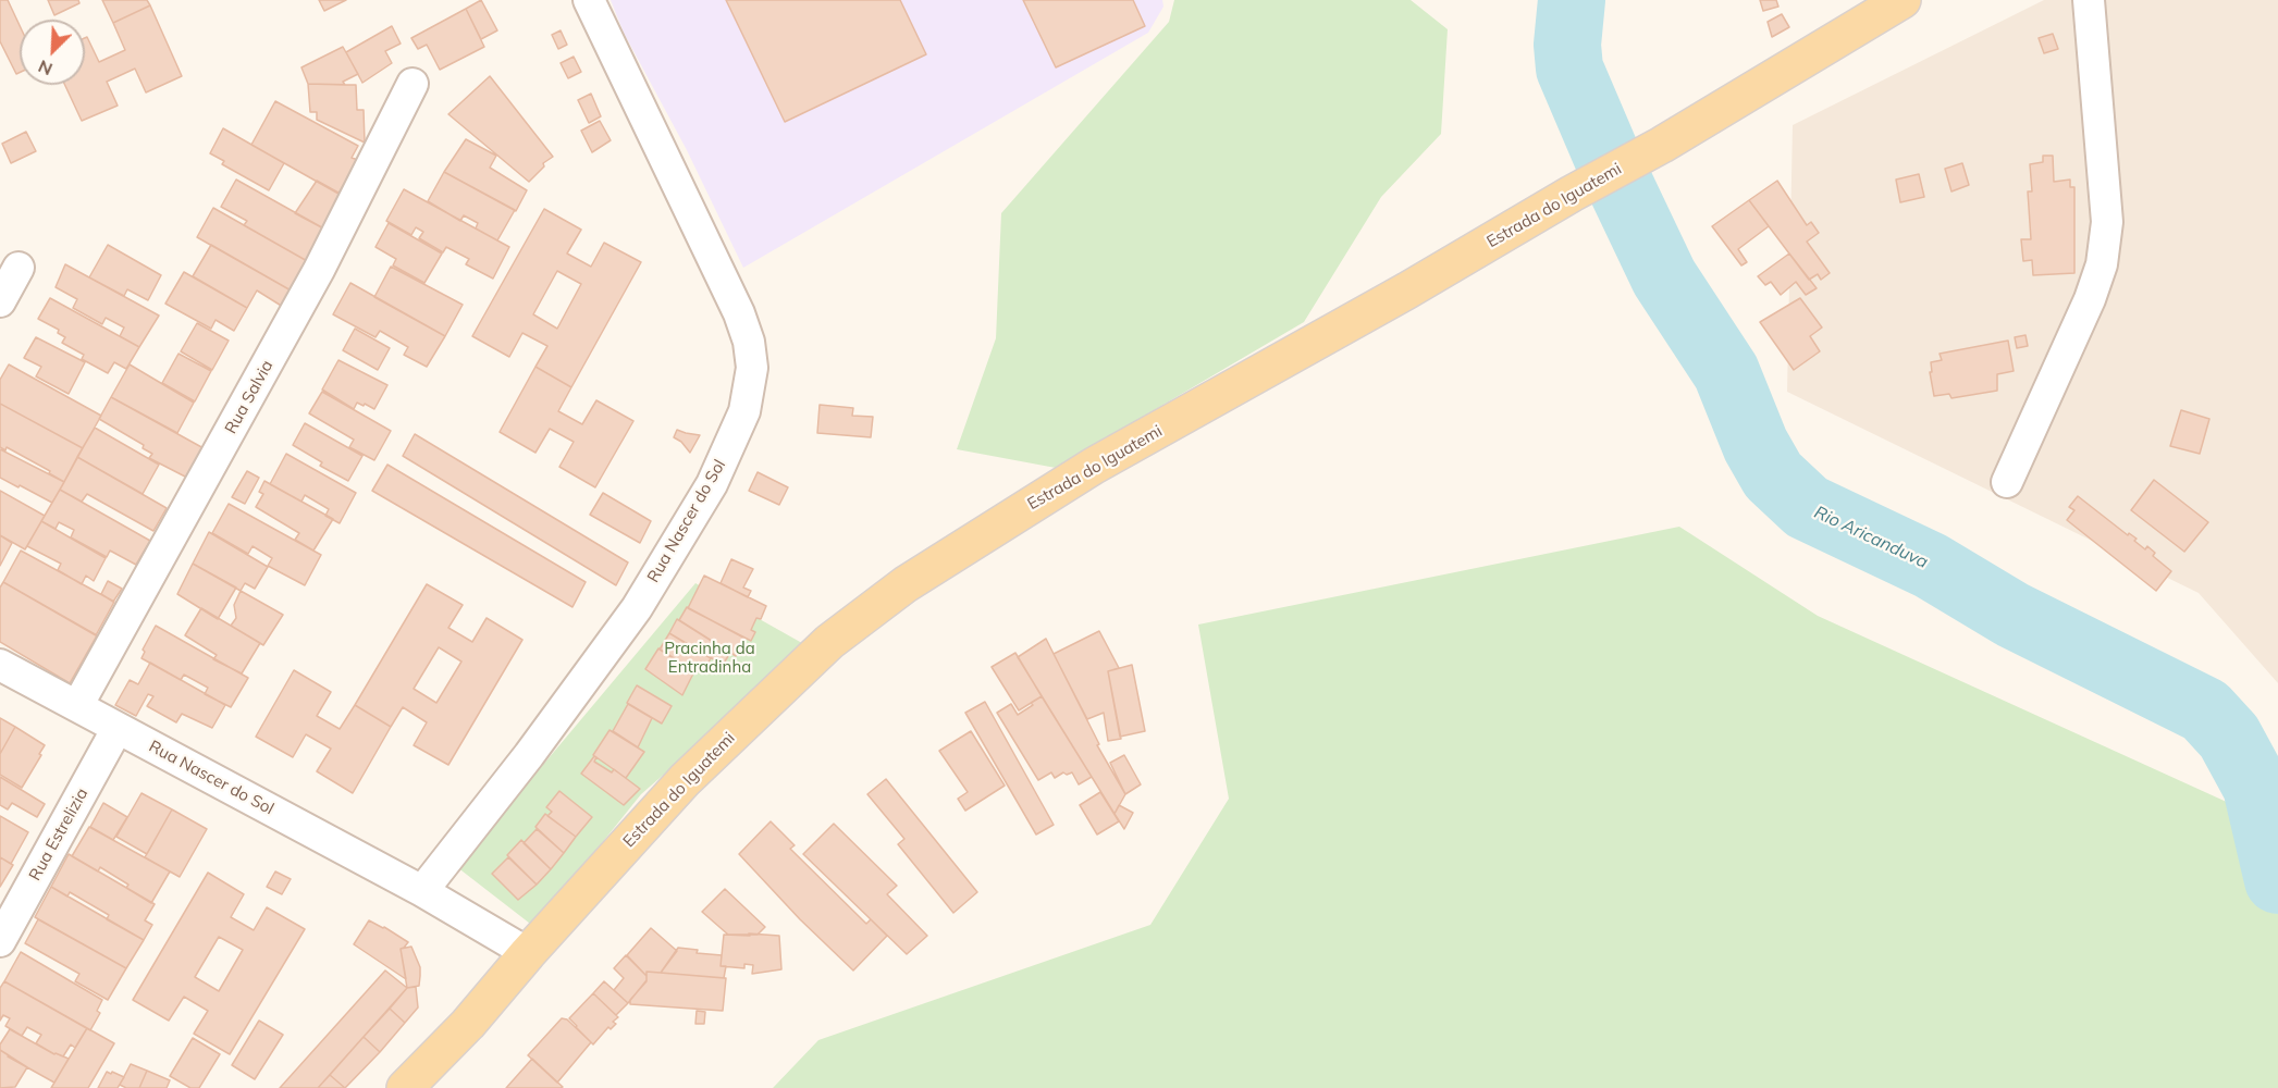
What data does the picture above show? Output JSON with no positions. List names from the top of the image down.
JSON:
{
  "streets": {
    "main road": ["Estrada do Iguatemi"],
    "street": ["Rua Salvia", "Rua Nascer do Sol", "Rua Estrelizia"]
  },
  "crossings": [
    ["Estrada do Iguatemi", "Rua Nascer do Sol"],
    ["Rua Salvia", "Rua Nascer do Sol"],
    ["Rua Nascer do Sol", "Rua Estrelizia"]
  ],
  "water": ["Rio Aricanduva"],
  "parks": ["Pracinha da Entradinha"],
  "north": "bottom left"
}
